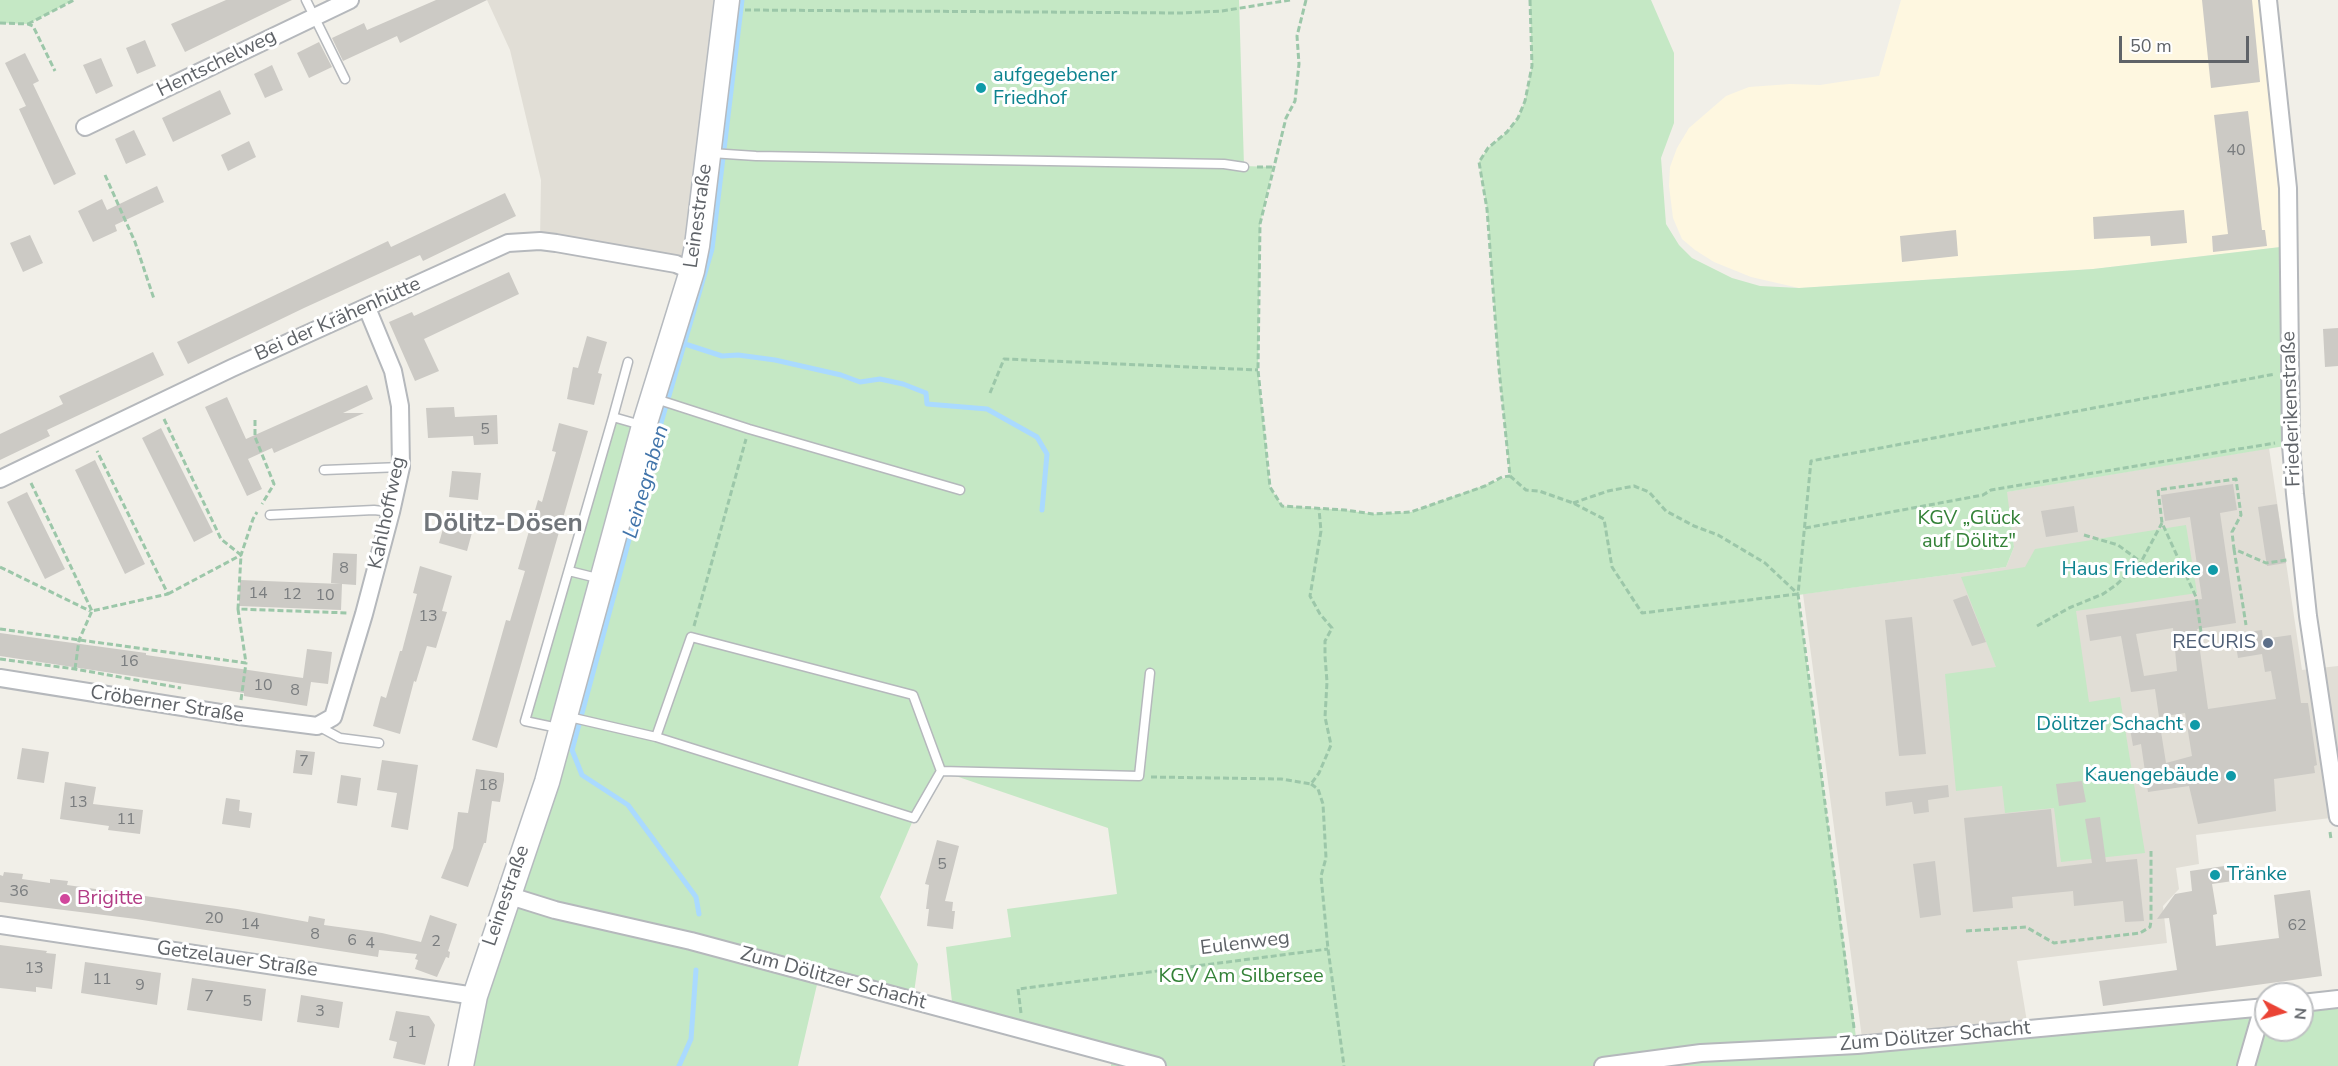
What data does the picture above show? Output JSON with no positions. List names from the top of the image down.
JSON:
{
  "streets": {
    "main road": ["Leinestraße"],
    "street": [
      "Hentschelweg",
      "Bei der Krähenhütte",
      "Friederikenstraße",
      "Kahlhoffweg",
      "Cröberner Straße",
      "Getzelauer Straße",
      "Zum Dölitzer Schacht"
    ],
    "path": ["Eulenweg"]
  },
  "crossings": [
    ["Leinestraße", "Bei der Krähenhütte"],
    ["Leinestraße", "Getzelauer Straße"],
    ["Leinestraße", "Zum Dölitzer Schacht"],
    ["Bei der Krähenhütte", "Kahlhoffweg"],
    ["Kahlhoffweg", "Cröberner Straße"],
    ["Eulenweg", "Zum Dölitzer Schacht"]
  ],
  "districts": ["Dölitz-Dösen"],
  "water": ["Leinegraben"],
  "parks": ["KGV „Glück auf Dölitz\"", "KGV Am Silbersee"],
  "places": [
    "aufgegebener Friedhof",
    "Haus Friederike",
    "RECURIS",
    "Dölitzer Schacht",
    "Kauengebäude",
    "Tränke",
    "Brigitte"
  ],
  "house_numbers": [
    "40",
    "5",
    "8",
    "14",
    "12",
    "10",
    "13",
    "16",
    "10",
    "8",
    "7",
    "18",
    "13",
    "11",
    "5",
    "36",
    "20",
    "14",
    "62",
    "8",
    "6",
    "2",
    "4",
    "13",
    "11",
    "9",
    "7",
    "5",
    "3",
    "1"
  ],
  "scale_bar": "50 m",
  "north": "right"
}
